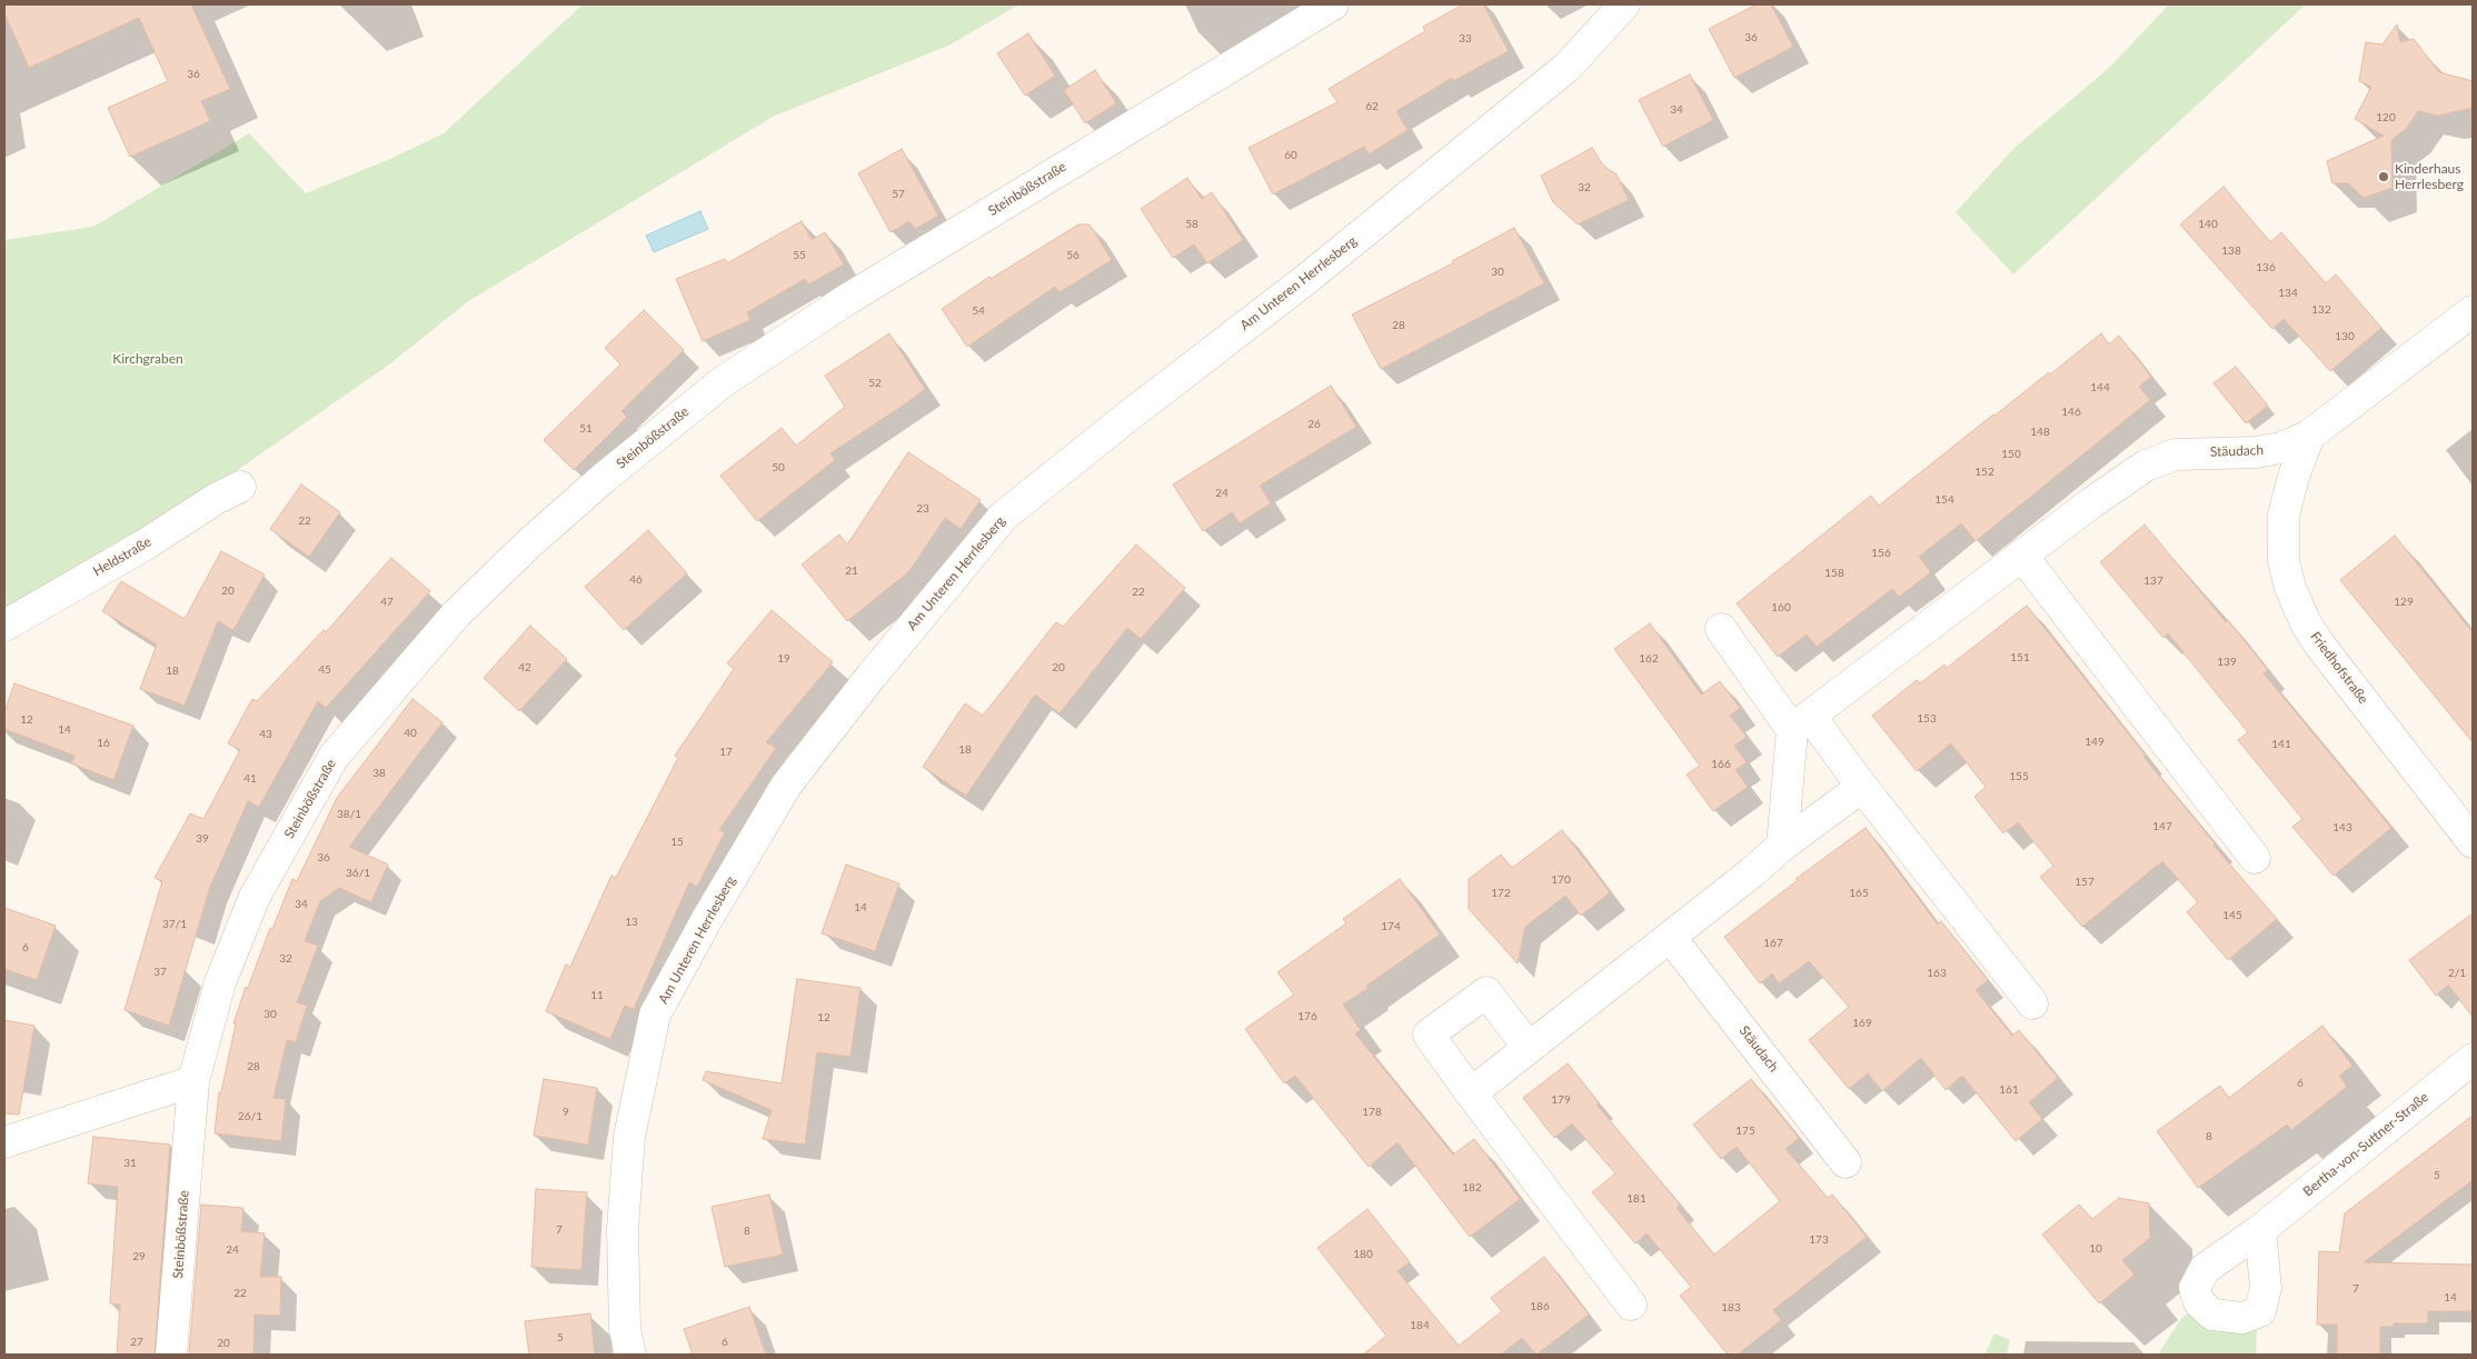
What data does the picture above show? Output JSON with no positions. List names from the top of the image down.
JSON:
{
  "streets": {
    "street": [
      "Steinbößstraße",
      "Am Unteren Herrlesberg",
      "Stäudach",
      "Heldstraße",
      "Friedhofstraße",
      "Bertha-von-Suttner-Straße"
    ]
  },
  "crossings": [
    ["Stäudach", "Friedhofstraße"]
  ],
  "parks": ["Kirchgraben"],
  "places": ["Kinderhaus Herrlesberg"],
  "house_numbers": [
    "36",
    "33",
    "36",
    "62",
    "34",
    "120",
    "60",
    "32",
    "57",
    "58",
    "140",
    "138",
    "55",
    "56",
    "136",
    "30",
    "134",
    "132",
    "54",
    "28",
    "130",
    "52",
    "144",
    "146",
    "26",
    "51",
    "148",
    "150",
    "50",
    "152",
    "24",
    "154",
    "23",
    "22",
    "156",
    "21",
    "158",
    "46",
    "137",
    "20",
    "22",
    "47",
    "129",
    "160",
    "151",
    "19",
    "162",
    "139",
    "42",
    "20",
    "45",
    "18",
    "153",
    "12",
    "14",
    "40",
    "43",
    "149",
    "16",
    "141",
    "18",
    "17",
    "166",
    "38",
    "155",
    "41",
    "38/1",
    "147",
    "143",
    "39",
    "15",
    "36",
    "36/1",
    "170",
    "157",
    "172",
    "165",
    "34",
    "14",
    "145",
    "13",
    "37/1",
    "174",
    "167",
    "6",
    "32",
    "37",
    "163",
    "2/1",
    "11",
    "30",
    "176",
    "12",
    "169",
    "28",
    "6",
    "161",
    "179",
    "9",
    "178",
    "26/1",
    "175",
    "8",
    "31",
    "5",
    "182",
    "181",
    "7",
    "8",
    "173",
    "10",
    "24",
    "180",
    "29",
    "7",
    "22",
    "14",
    "186",
    "183",
    "184",
    "5",
    "27",
    "6",
    "20"
  ]
}
